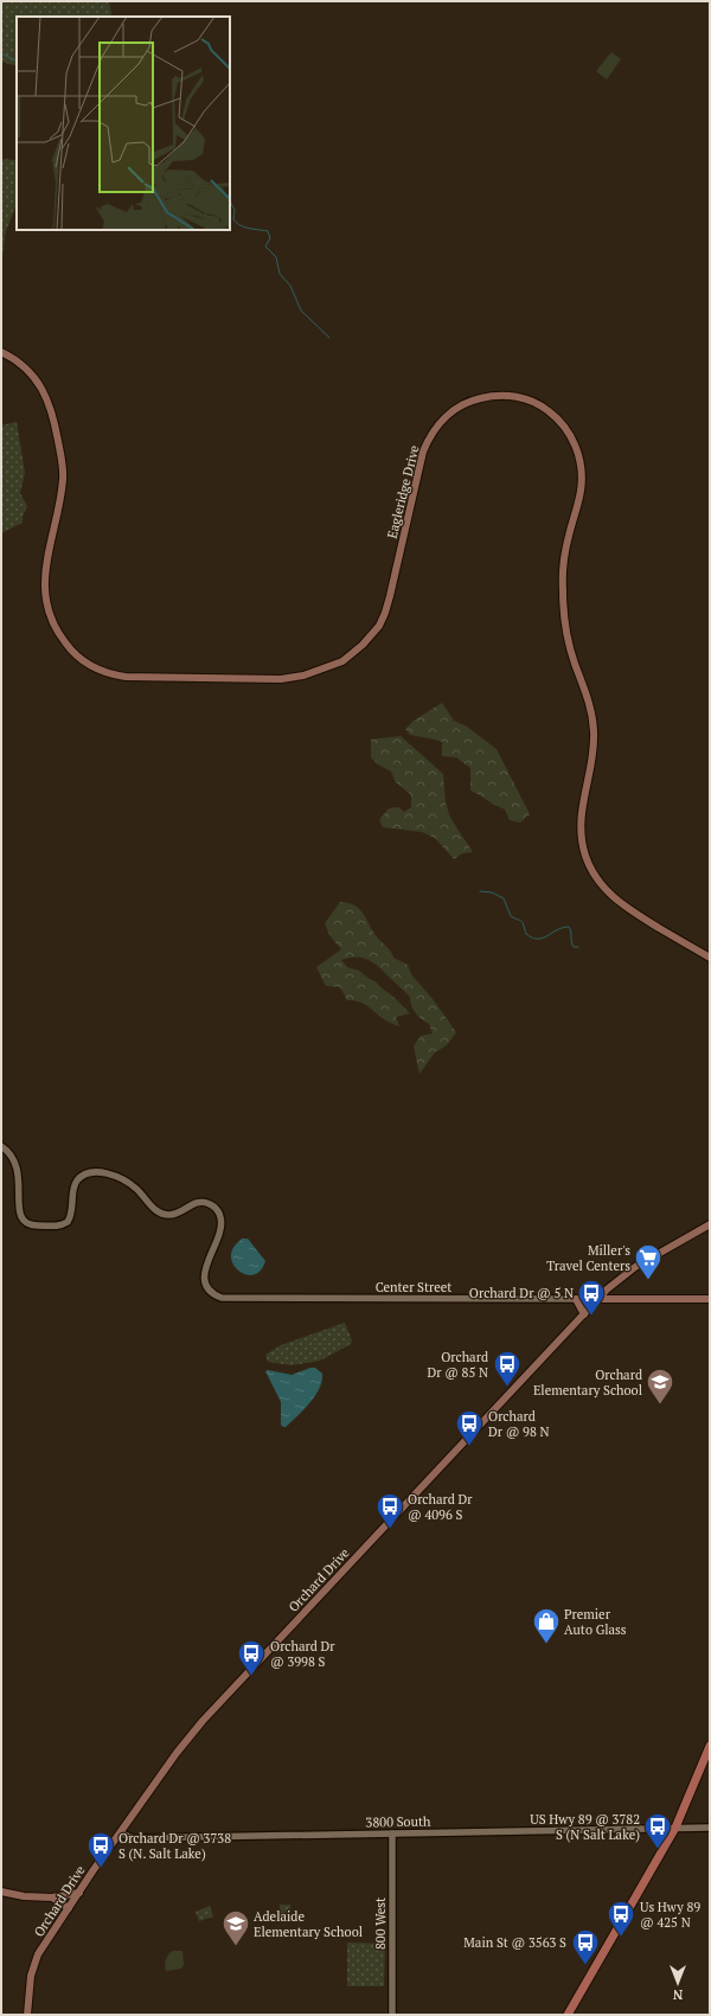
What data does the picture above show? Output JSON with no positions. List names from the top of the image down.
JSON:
{
  "streets": {
    "main road": ["Eagleridge Drive", "Center Street", "Orchard Drive"],
    "street": ["3800 South", "800 West"]
  },
  "crossings": [
    ["Center Street", "Orchard Drive"],
    ["Orchard Drive", "3800 South"],
    ["3800 South", "800 West"]
  ],
  "places": {
    "supermarket": ["Miller's Travel Centers"],
    "bus stop": [
      "Orchard Dr @ 5 N",
      "Orchard Dr @ 85 N",
      "Orchard Dr @ 98 N",
      "Orchard Dr @ 4096 S",
      "Orchard Dr @ 3998 S",
      "US Hwy 89 @ 3782 S (N Salt Lake)",
      "Orchard Dr @ 3738 S (N. Salt Lake)",
      "Us Hwy 89 @ 425 N",
      "Main St @ 3563 S"
    ],
    "school or university": ["Orchard Elementary School", "Adelaide Elementary School"],
    "shop": ["Premier Auto Glass"]
  },
  "north": "bottom"
}
